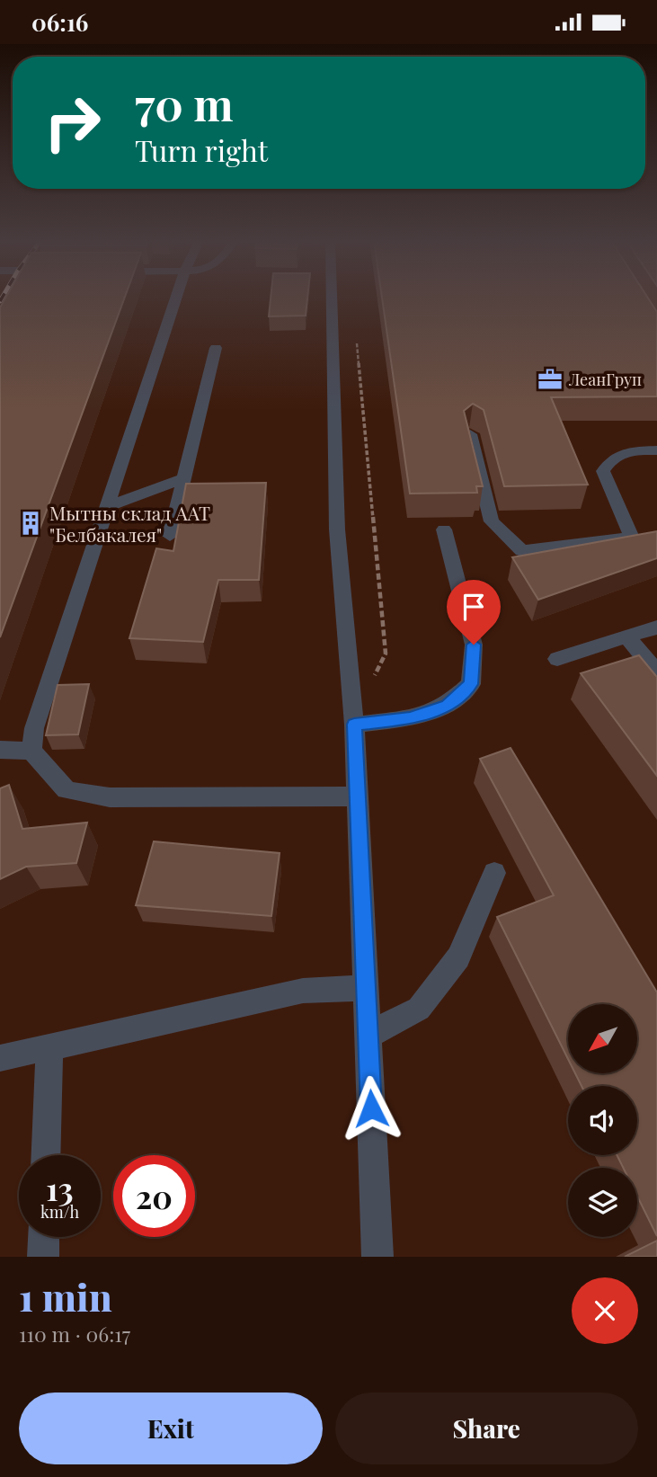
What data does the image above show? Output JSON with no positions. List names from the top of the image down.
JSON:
{
  "places": {
    "office": ["ЛеанГруп"],
    "building": ["Мытны склад ААТ \"Белбакалея\""]
  },
  "north": "bottom left",
  "page": {
    "status": "06:16",
    "turn": ["70 m", "Turn right"],
    "speed": "13 km/h",
    "limit": "20",
    "heading": ["1 min", "110 m · 06:17"],
    "buttons": ["Exit", "Share"]
  }
}
